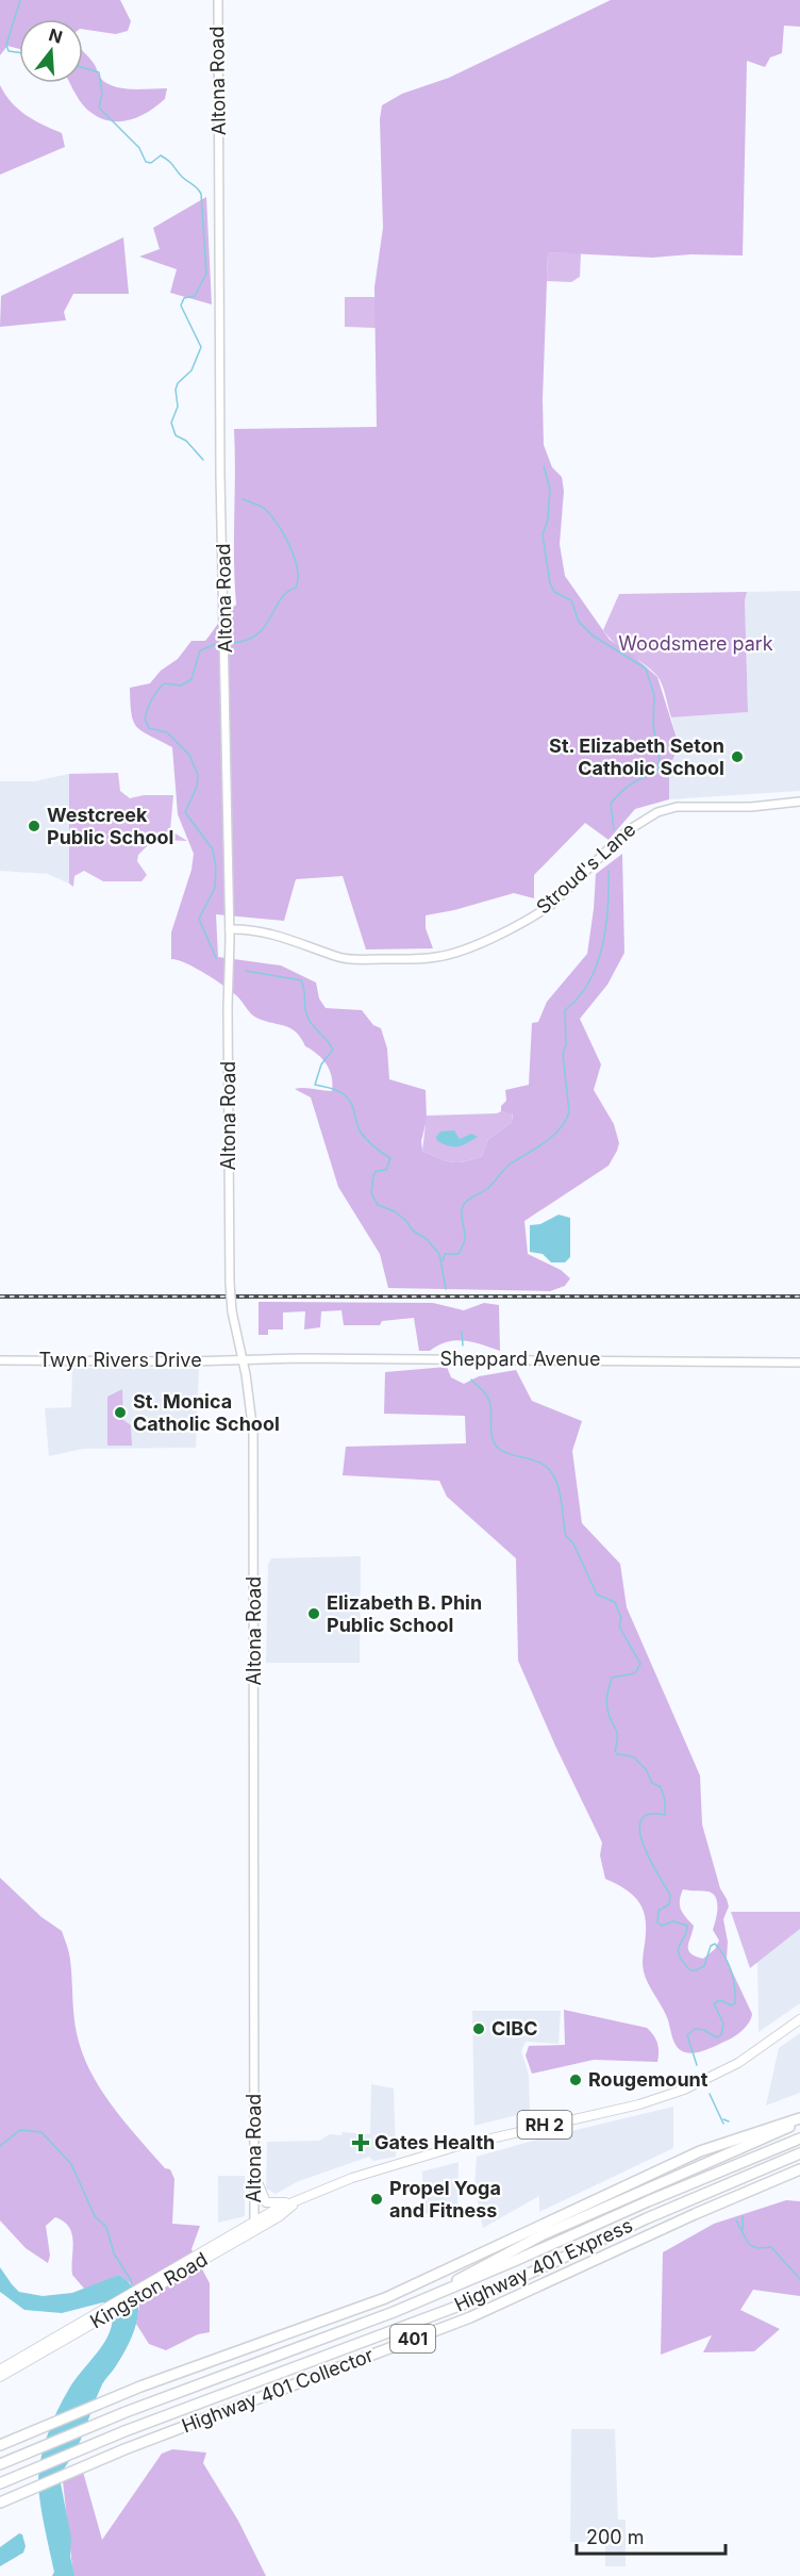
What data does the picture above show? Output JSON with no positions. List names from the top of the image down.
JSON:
{
  "streets": {
    "highway": ["Highway 401 Express", "401", "Highway 401 Collector"],
    "main road": [
      "Altona Road",
      "Stroud's Lane",
      "Sheppard Avenue",
      "Twyn Rivers Drive",
      "RH 2",
      "Kingston Road"
    ]
  },
  "crossings": [
    ["Altona Road", "Stroud's Lane"],
    ["Altona Road", "Sheppard Avenue"],
    ["Altona Road", "Twyn Rivers Drive"],
    ["Altona Road", "Kingston Road"],
    ["Sheppard Avenue", "Twyn Rivers Drive"]
  ],
  "parks": ["Woodsmere park"],
  "places": {
    "other": [
      "St. Elizabeth Seton Catholic School",
      "Westcreek Public School",
      "St. Monica Catholic School",
      "Elizabeth B. Phin Public School",
      "CIBC",
      "Rougemount",
      "Propel Yoga and Fitness"
    ],
    "health": ["Gates Health"]
  },
  "scale_bar": "200 m",
  "north": "top"
}
